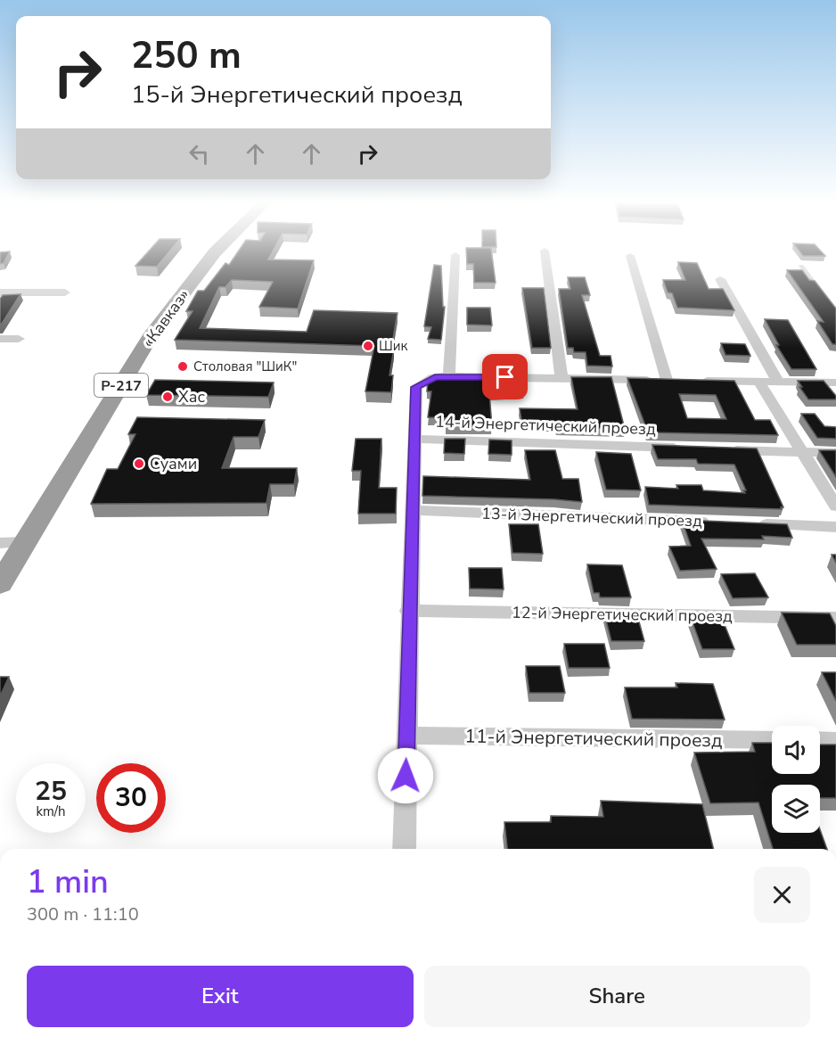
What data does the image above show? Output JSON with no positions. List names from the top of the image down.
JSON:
{
  "streets": {
    "highway": ["«Кавказ»", "Р-217"],
    "street": [
      "14-й Энергетический проезд",
      "13-й Энергетический проезд",
      "12-й Энергетический проезд",
      "11-й Энергетический проезд"
    ]
  },
  "places": [
    "Шик",
    "Столовая \"ШиК\"",
    "Хас",
    "Суами"
  ],
  "page": {
    "turn": ["250 m", "15-й Энергетический проезд"],
    "speed": "25 km/h",
    "limit": "30",
    "heading": ["1 min", "300 m · 11:10"],
    "buttons": ["Exit", "Share"]
  }
}
